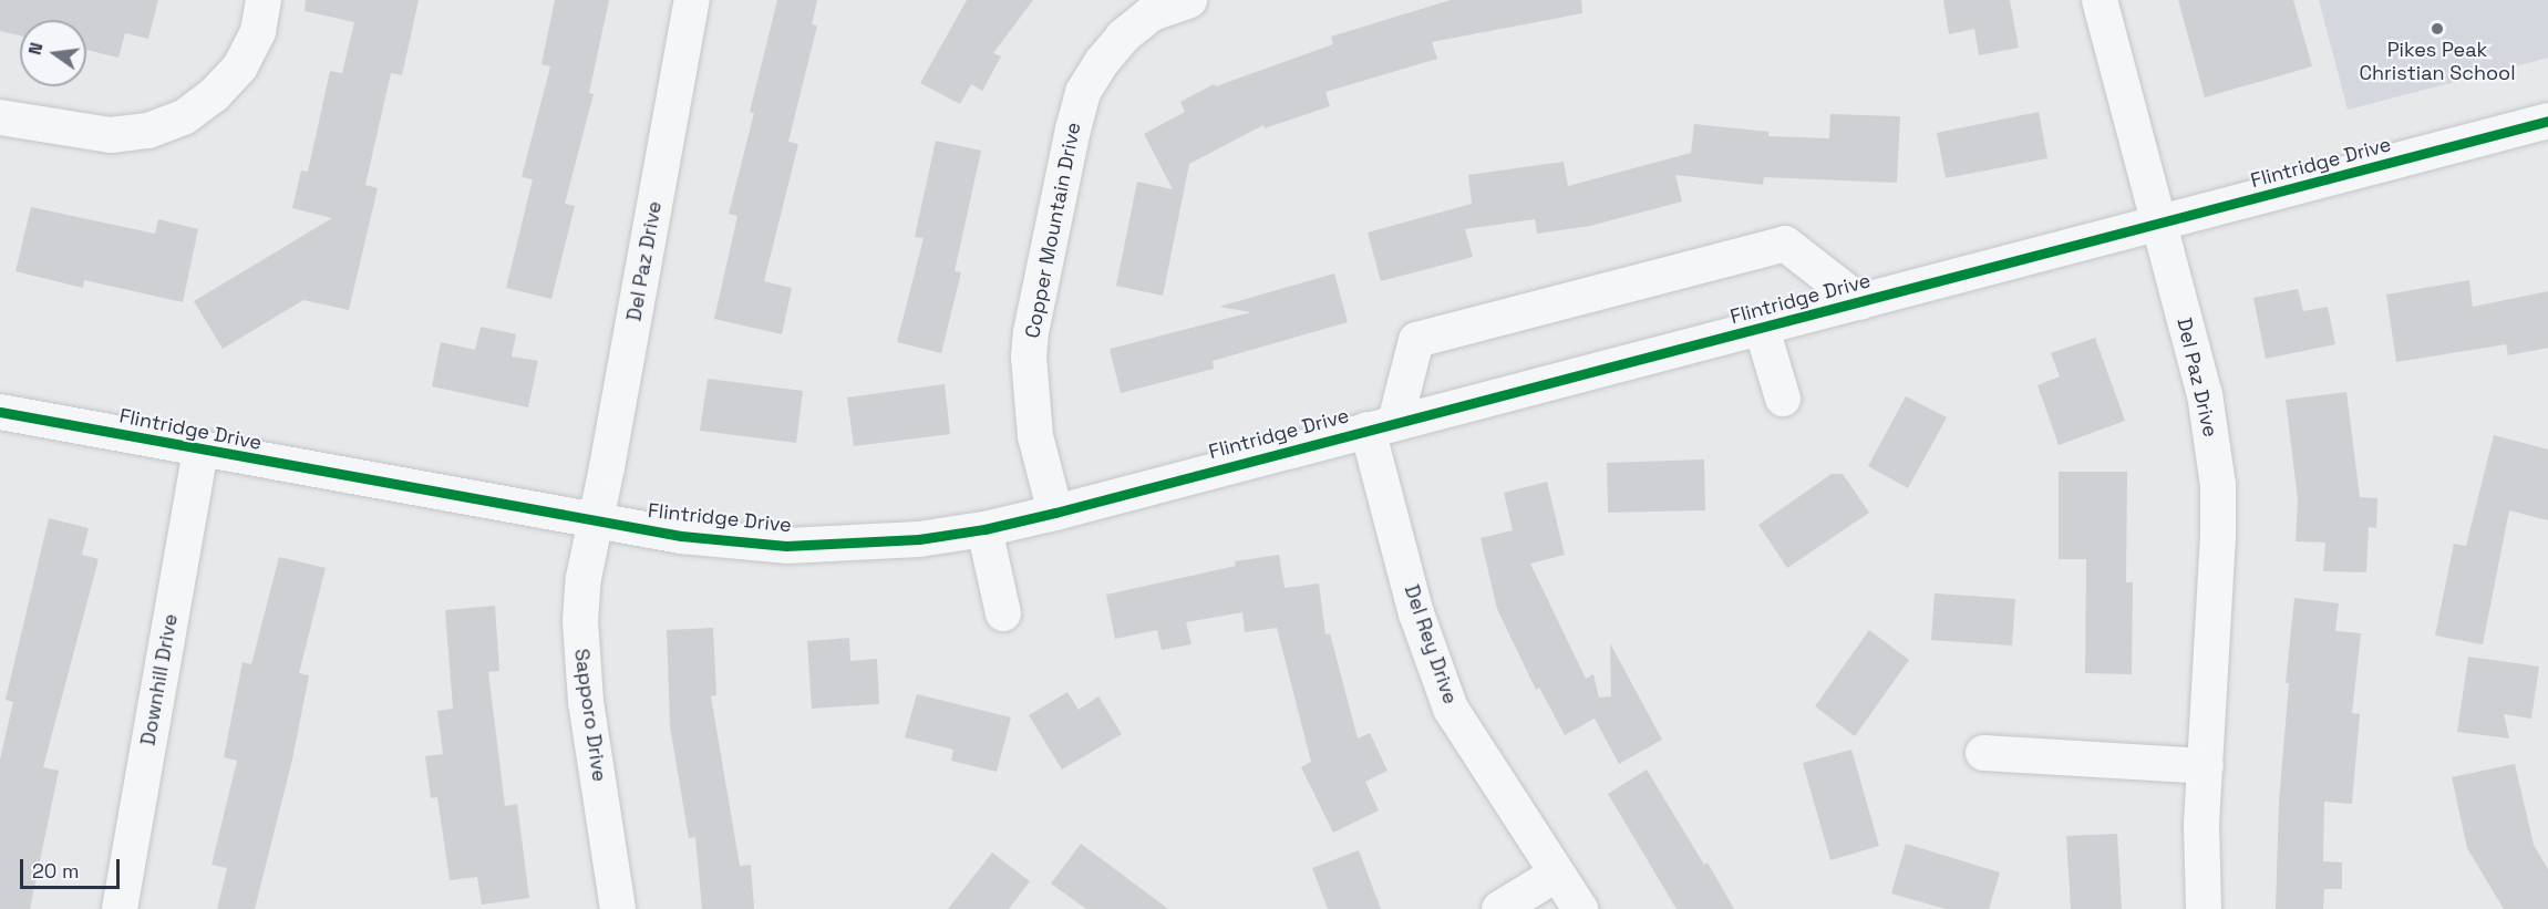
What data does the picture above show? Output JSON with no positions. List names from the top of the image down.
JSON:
{
  "streets": {
    "street": [
      "Flintridge Drive",
      "Copper Mountain Drive",
      "Del Paz Drive",
      "Del Rey Drive",
      "Downhill Drive",
      "Sapporo Drive"
    ]
  },
  "crossings": [
    ["Flintridge Drive", "Copper Mountain Drive"],
    ["Flintridge Drive", "Del Paz Drive"],
    ["Flintridge Drive", "Del Rey Drive"],
    ["Flintridge Drive", "Downhill Drive"],
    ["Flintridge Drive", "Sapporo Drive"],
    ["Del Paz Drive", "Sapporo Drive"]
  ],
  "places": ["Pikes Peak Christian School"],
  "scale_bar": "20 m",
  "north": "left"
}
